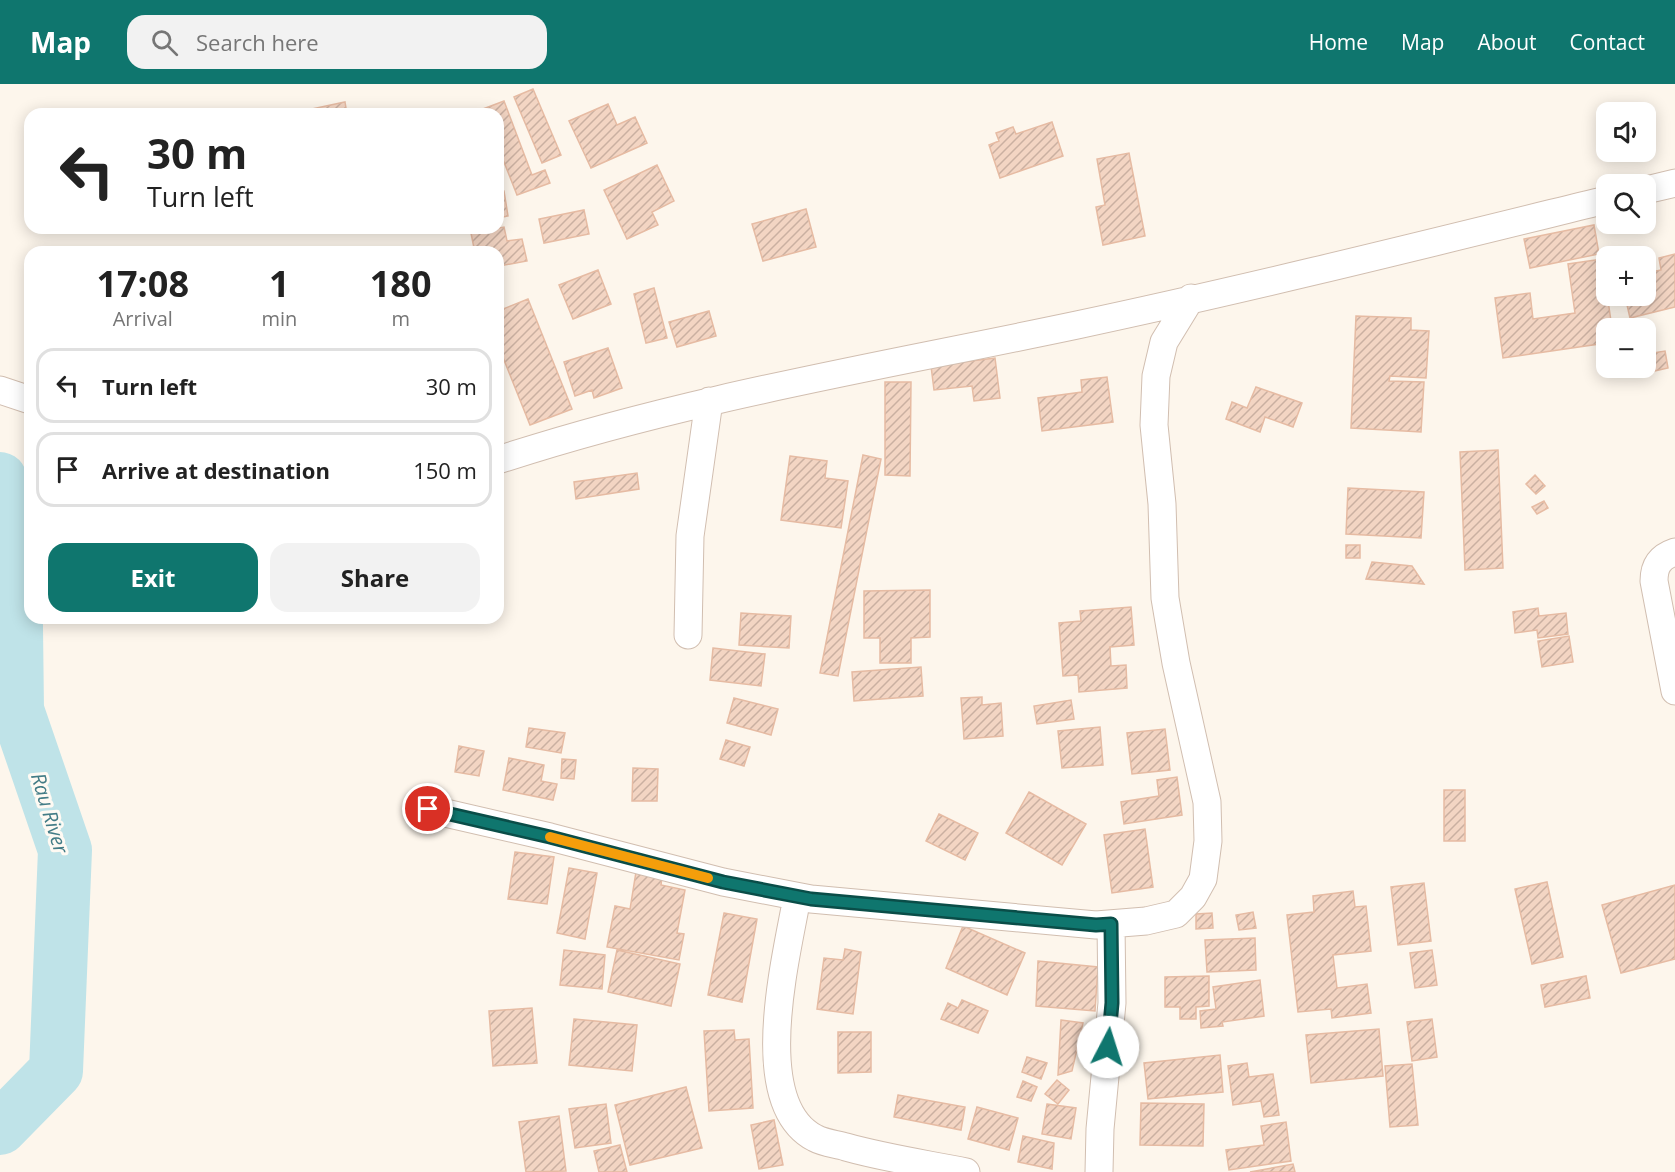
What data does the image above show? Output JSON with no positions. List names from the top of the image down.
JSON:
{
  "water": ["Rau River"],
  "page": {
    "header": "Map",
    "search": "Search here",
    "nav": [
      "Home",
      "Map",
      "About",
      "Contact"
    ],
    "map_buttons": ["+", "−"],
    "turn": ["30 m", "Turn left"],
    "eta": [
      "17:08",
      "Arrival",
      "1",
      "min",
      "180",
      "m"
    ],
    "list": [
      {
        "name": "Turn left",
        "value": "30 m"
      },
      {
        "name": "Arrive at destination",
        "value": "150 m"
      }
    ],
    "buttons": ["Exit", "Share"]
  }
}
